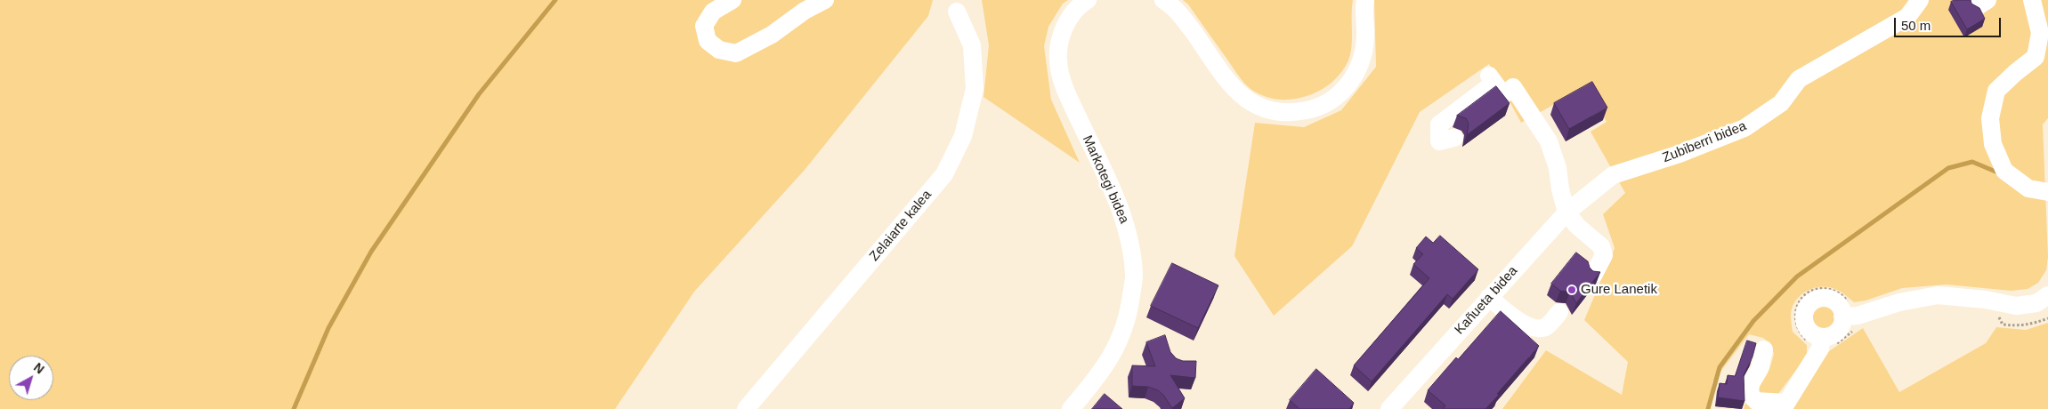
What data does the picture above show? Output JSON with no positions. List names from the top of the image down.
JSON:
{
  "streets": {
    "street": [
      "Zubiberri bidea",
      "Markotegi bidea",
      "Zelaiarte kalea",
      "Kañueta bidea"
    ]
  },
  "crossings": [
    ["Zubiberri bidea", "Kañueta bidea"]
  ],
  "places": ["Gure Lanetik"],
  "scale_bar": "50 m",
  "north": "top right"
}
